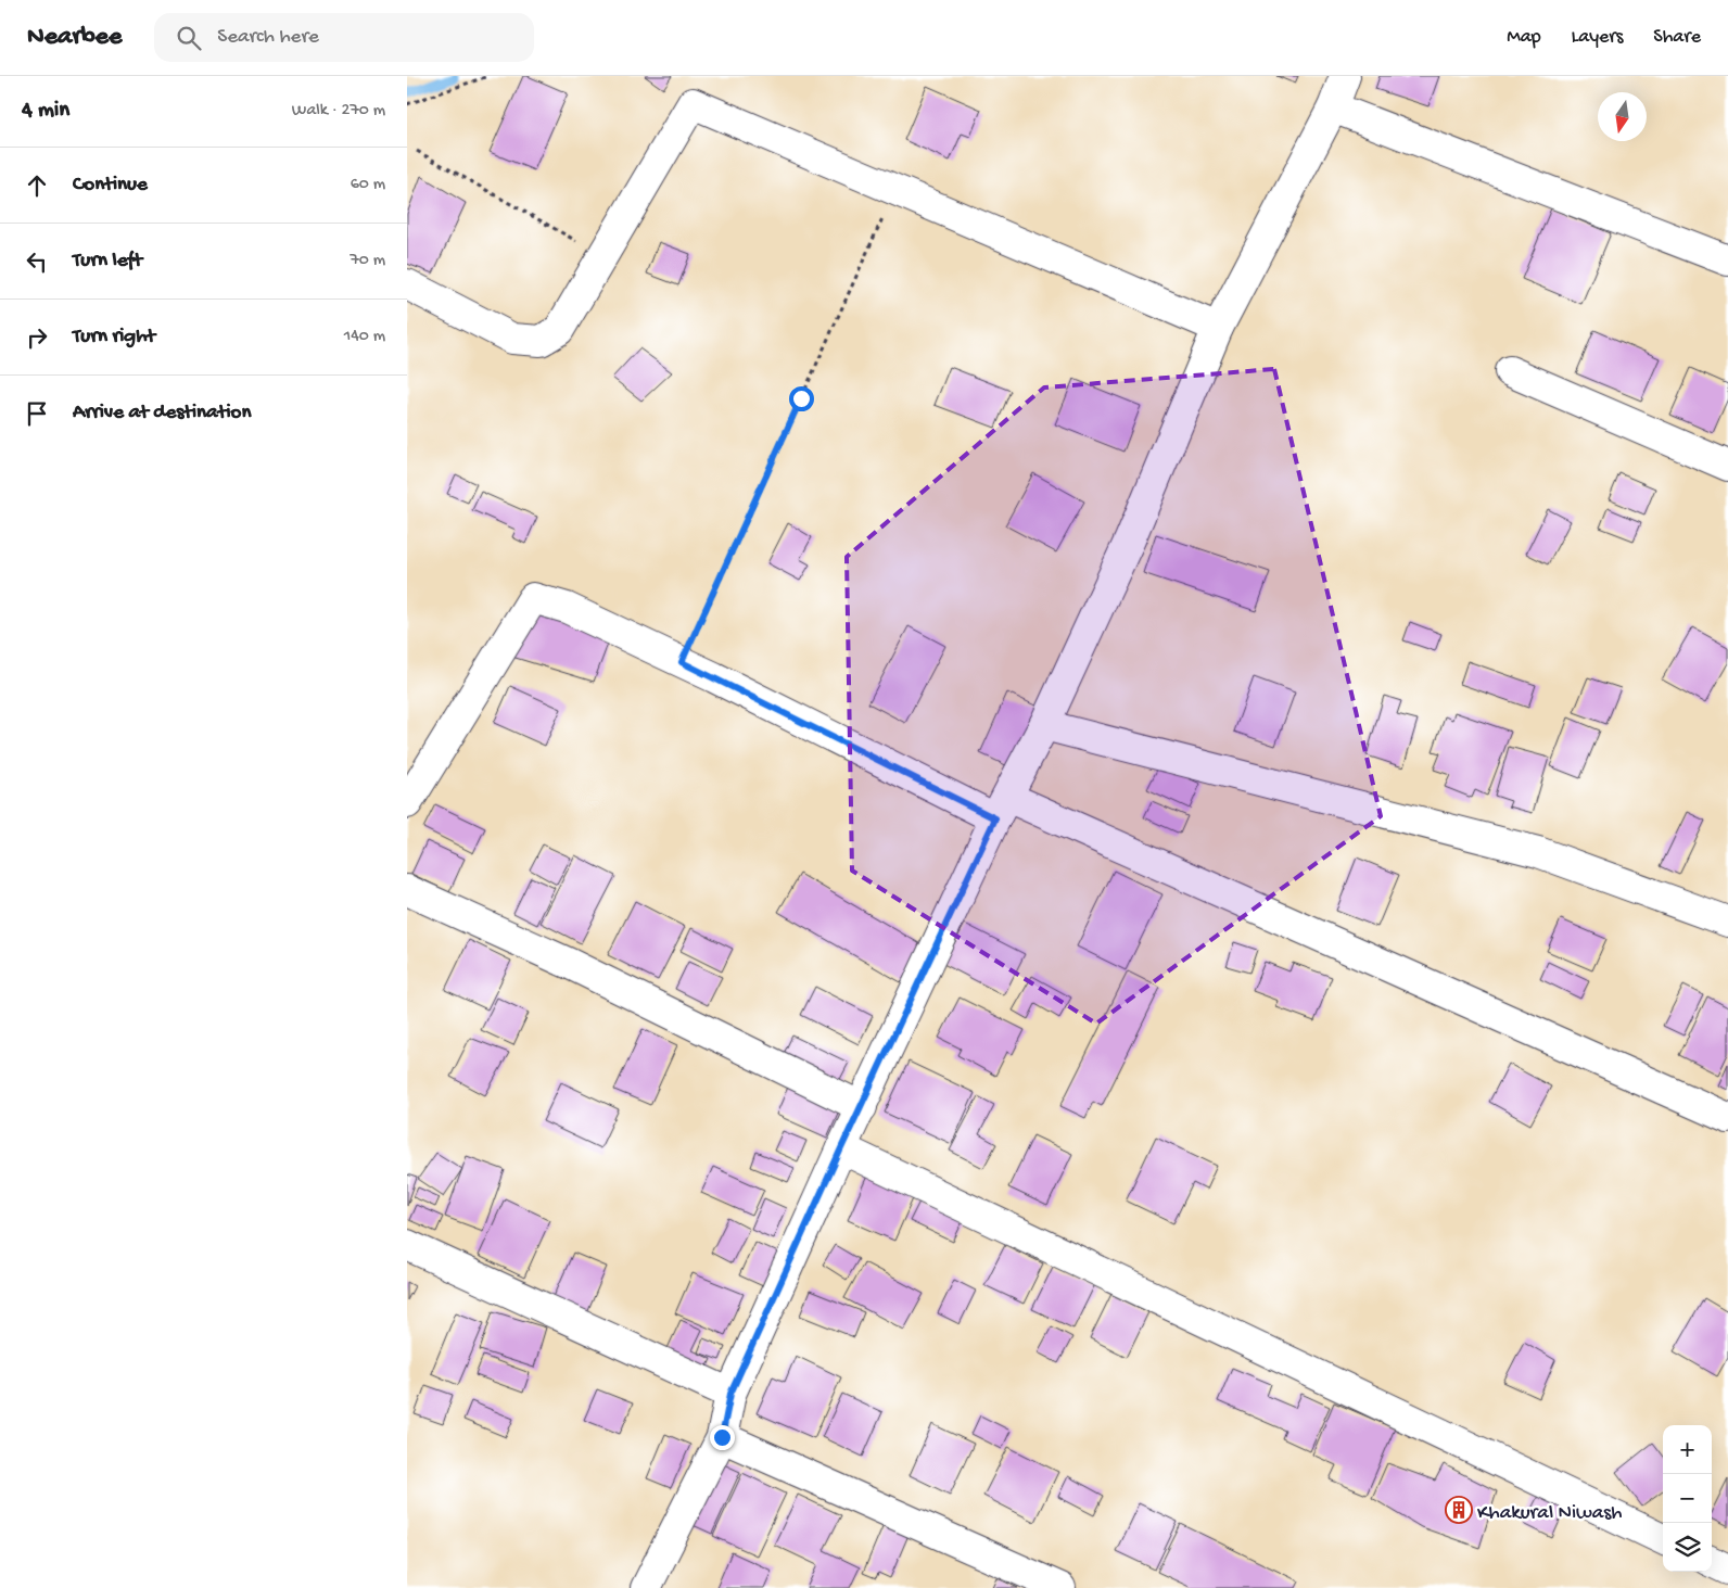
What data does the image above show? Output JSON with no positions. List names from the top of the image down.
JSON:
{
  "places": {
    "building": ["Khakural Niwash"]
  },
  "north": "bottom",
  "page": {
    "header": "Nearbee",
    "search": "Search here",
    "nav": ["Map", "Layers", "Share"],
    "heading": ["4 min", "Walk · 270 m"],
    "list": [
      ["Continue", "60 m"],
      ["Turn left", "70 m"],
      ["Turn right", "140 m"],
      "Arrive at destination"
    ],
    "map_buttons": ["+", "−"]
  }
}
